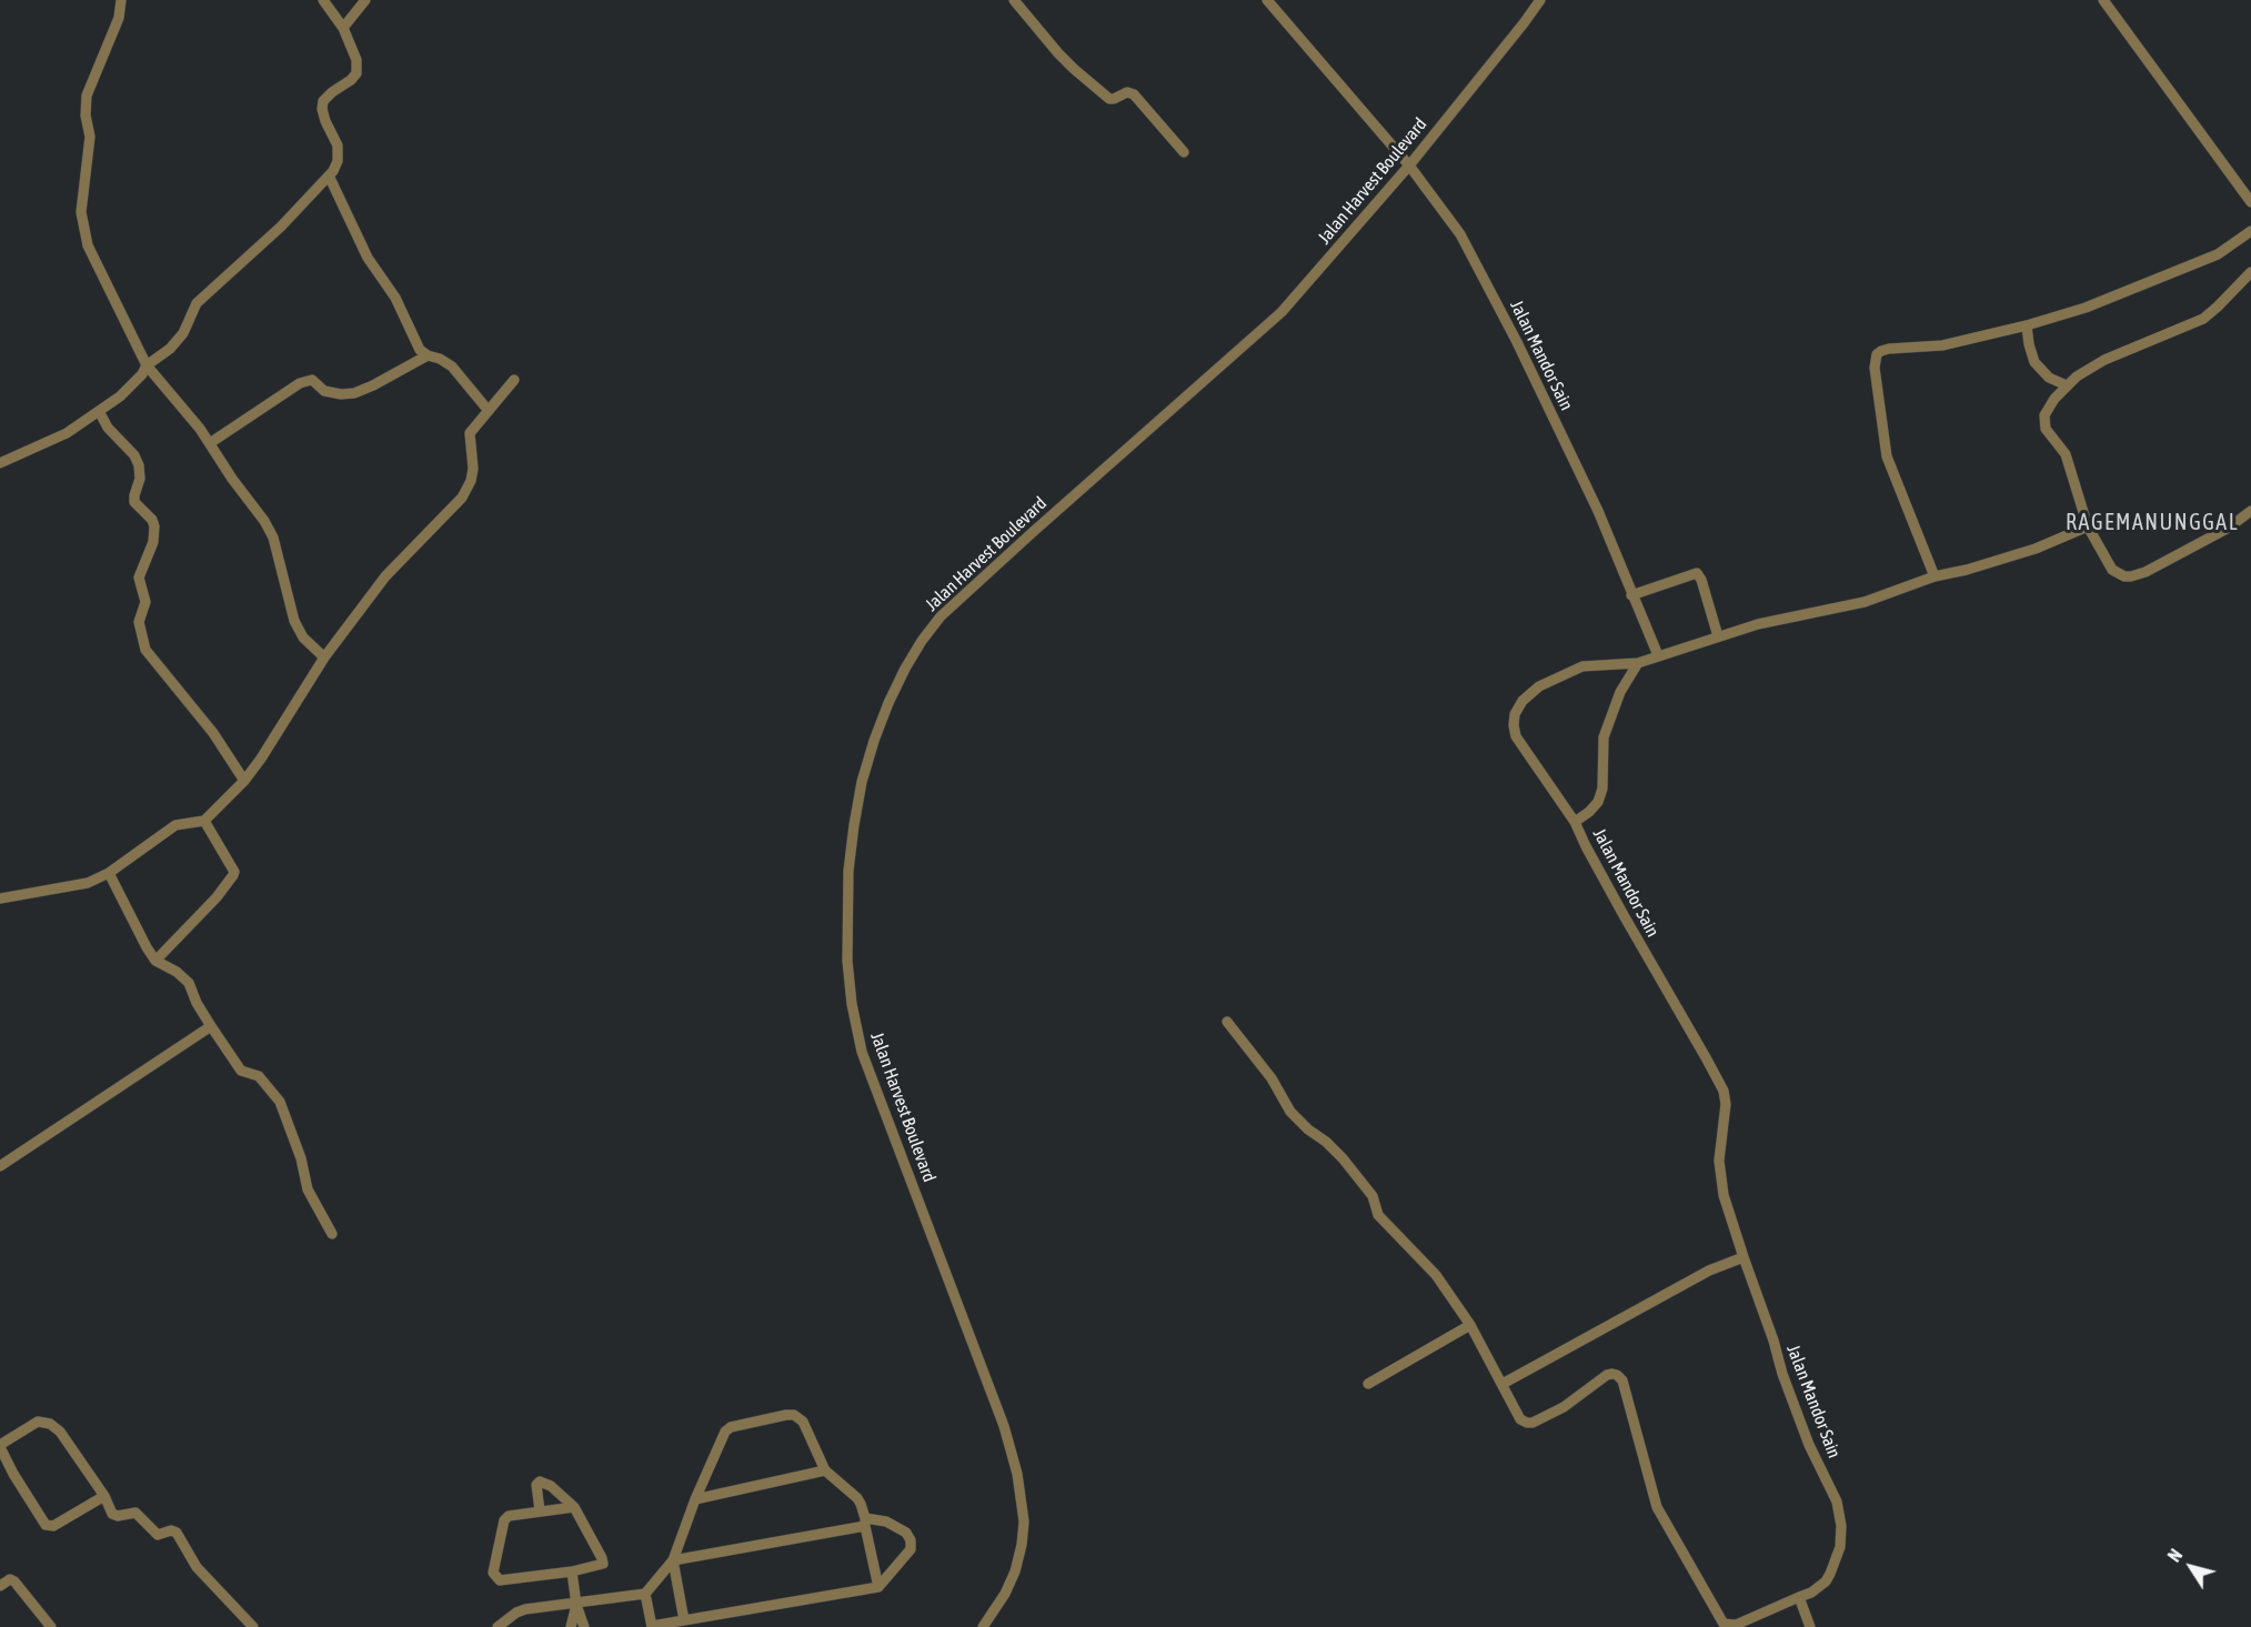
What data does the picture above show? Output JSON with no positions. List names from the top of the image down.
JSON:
{
  "streets": {
    "street": ["Jalan Harvest Boulevard", "Jalan Mandor Sain"]
  },
  "crossings": [
    ["Jalan Harvest Boulevard", "Jalan Mandor Sain"]
  ],
  "districts": ["RAGEMANUNGGAL"],
  "north": "top left"
}
